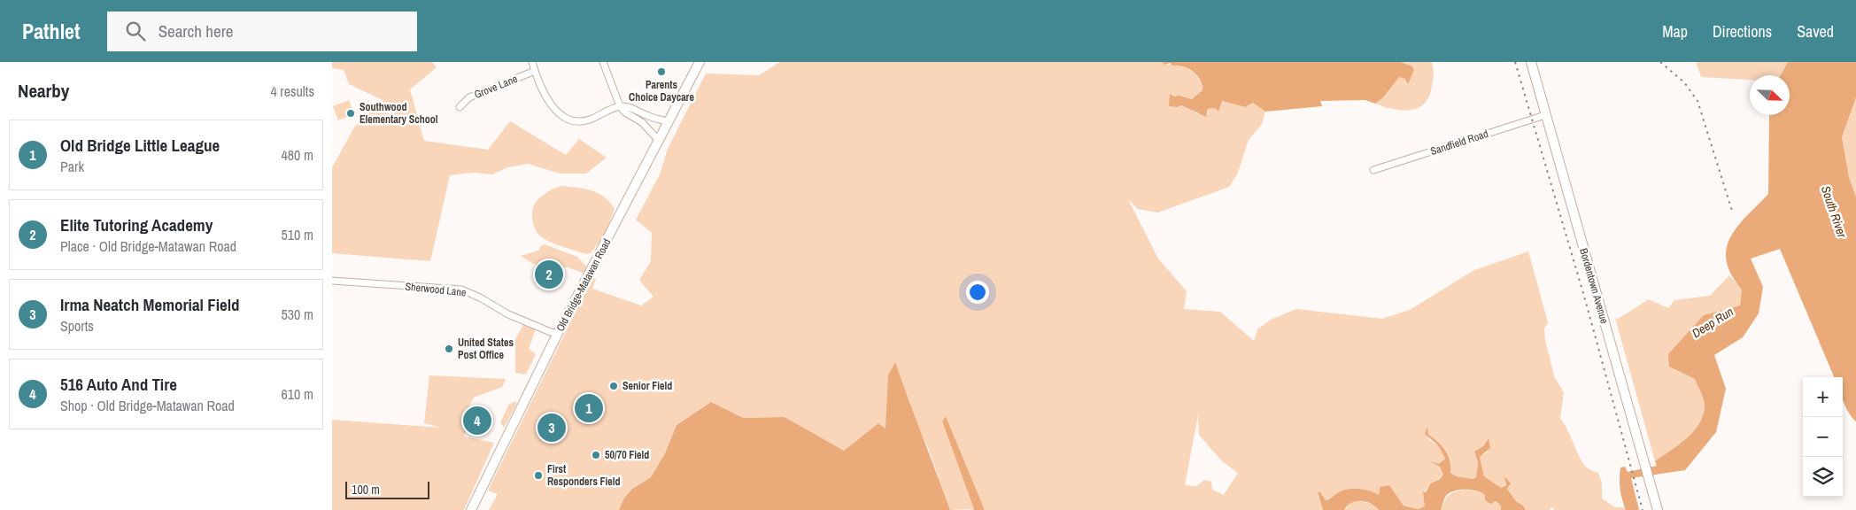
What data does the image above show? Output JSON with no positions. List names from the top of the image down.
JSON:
{
  "streets": {
    "main road": ["Old Bridge-Matawan Road", "Bordentown Avenue"],
    "street": ["Grove Lane", "Sandfield Road", "Sherwood Lane"]
  },
  "crossings": [
    ["Sandfield Road", "Bordentown Avenue"],
    ["Old Bridge-Matawan Road", "Sherwood Lane"]
  ],
  "water": ["South River", "Deep Run"],
  "places": [
    "Parents Choice Daycare",
    "Southwood Elementary School",
    "United States Post Office",
    "Senior Field",
    "50/70 Field",
    "First Responders Field"
  ],
  "scale_bar": "100 m",
  "north": "bottom right",
  "page": {
    "header": "Pathlet",
    "search": "Search here",
    "nav": ["Map", "Directions", "Saved"],
    "heading": ["Nearby", "4 results"],
    "list": [
      {
        "mark": "1",
        "name": "Old Bridge Little League",
        "note": "Park",
        "value": "480 m"
      },
      {
        "mark": "2",
        "name": "Elite Tutoring Academy",
        "note": "Place · Old Bridge-Matawan Road",
        "value": "510 m"
      },
      {
        "mark": "3",
        "name": "Irma Neatch Memorial Field",
        "note": "Sports",
        "value": "530 m"
      },
      {
        "mark": "4",
        "name": "516 Auto And Tire",
        "note": "Shop · Old Bridge-Matawan Road",
        "value": "610 m"
      }
    ],
    "pins": [
      "2",
      "1",
      "4",
      "3"
    ],
    "map_buttons": ["+", "−"],
    "scale": "100 m"
  }
}
